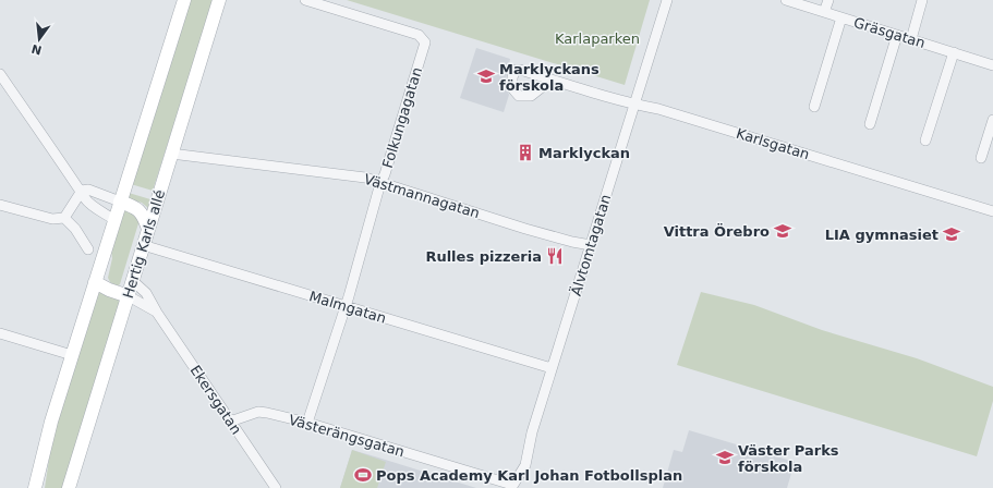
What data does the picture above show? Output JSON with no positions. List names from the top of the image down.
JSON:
{
  "streets": {
    "main road": ["Hertig Karls allé"],
    "street": [
      "Gräsgatan",
      "Folkungagatan",
      "Karlsgatan",
      "Västmannagatan",
      "Älvtomtagatan",
      "Malmgatan",
      "Ekersgatan",
      "Västerängsgatan"
    ]
  },
  "crossings": [
    ["Folkungagatan", "Västmannagatan"],
    ["Folkungagatan", "Malmgatan"],
    ["Folkungagatan", "Västerängsgatan"],
    ["Karlsgatan", "Älvtomtagatan"],
    ["Västmannagatan", "Hertig Karls allé"],
    ["Västmannagatan", "Älvtomtagatan"],
    ["Hertig Karls allé", "Malmgatan"],
    ["Hertig Karls allé", "Ekersgatan"],
    ["Älvtomtagatan", "Malmgatan"],
    ["Älvtomtagatan", "Västerängsgatan"],
    ["Ekersgatan", "Västerängsgatan"]
  ],
  "parks": ["Karlaparken"],
  "places": {
    "school or university": [
      "Marklyckans förskola",
      "Vittra Örebro",
      "LIA gymnasiet",
      "Väster Parks förskola"
    ],
    "building": ["Marklyckan"],
    "restaurant": ["Rulles pizzeria"],
    "sports": ["Pops Academy Karl Johan Fotbollsplan"]
  },
  "north": "bottom"
}
